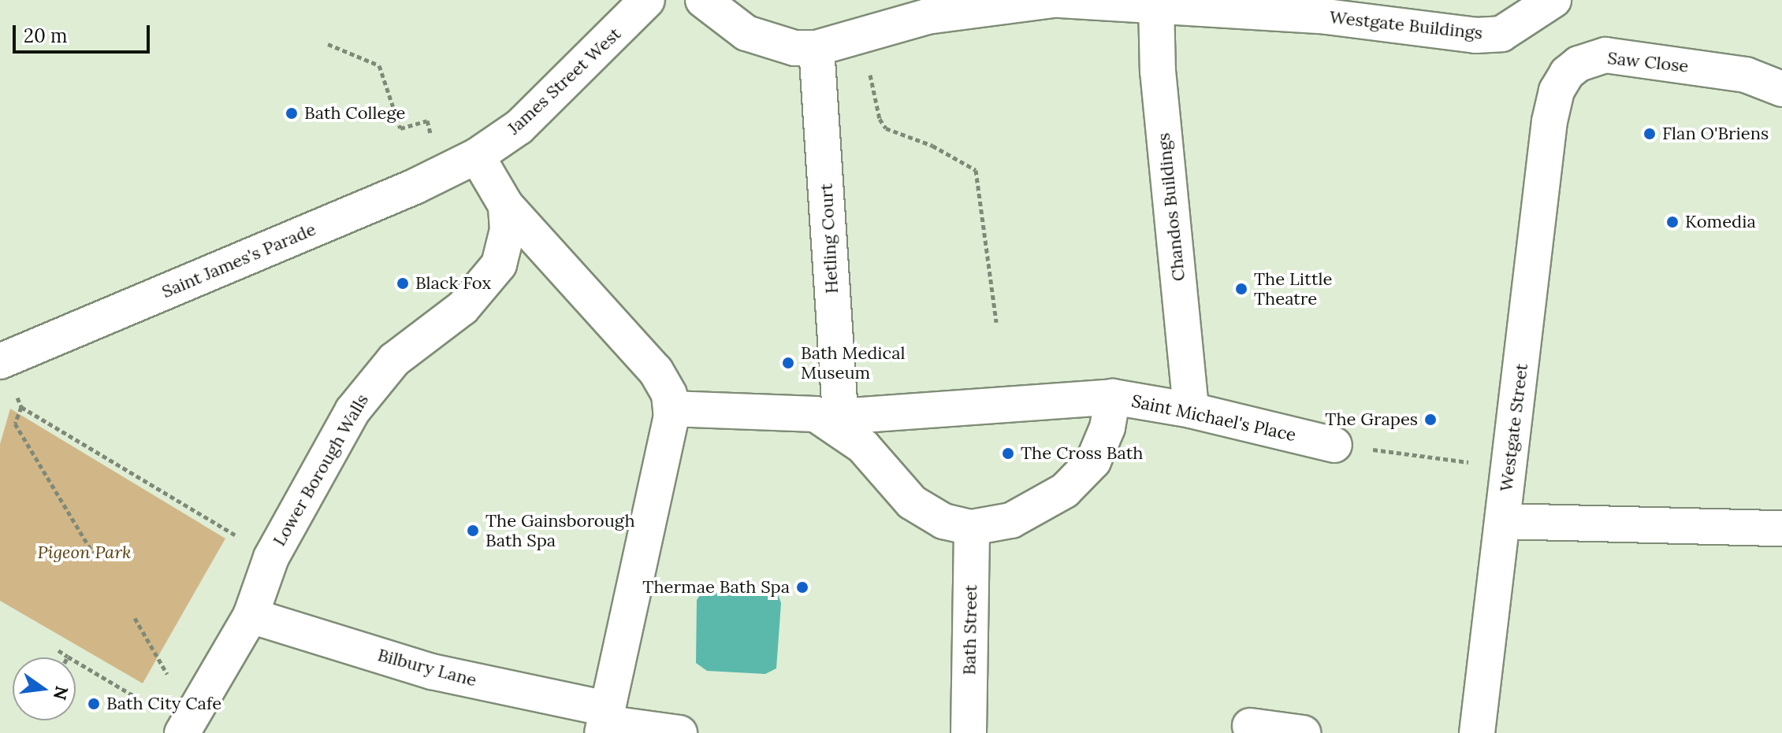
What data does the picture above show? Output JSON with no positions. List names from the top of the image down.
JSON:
{
  "streets": {
    "street": [
      "Westgate Buildings",
      "Saw Close",
      "James Street West",
      "Chandos Buildings",
      "Hetling Court",
      "Saint James's Parade",
      "Saint Michael's Place",
      "Westgate Street",
      "Lower Borough Walls",
      "Bath Street",
      "Bilbury Lane"
    ]
  },
  "crossings": [
    ["Westgate Buildings", "Chandos Buildings"],
    ["Saw Close", "Westgate Street"],
    ["James Street West", "Saint James's Parade"],
    ["Chandos Buildings", "Saint Michael's Place"],
    ["Hetling Court", "Saint Michael's Place"],
    ["Lower Borough Walls", "Bilbury Lane"]
  ],
  "parks": ["Pigeon Park"],
  "places": [
    "Bath College",
    "Flan O'Briens",
    "Komedia",
    "Black Fox",
    "The Little Theatre",
    "Bath Medical Museum",
    "The Grapes",
    "The Cross Bath",
    "The Gainsborough Bath Spa",
    "Thermae Bath Spa",
    "Bath City Cafe"
  ],
  "scale_bar": "20 m",
  "north": "right"
}
